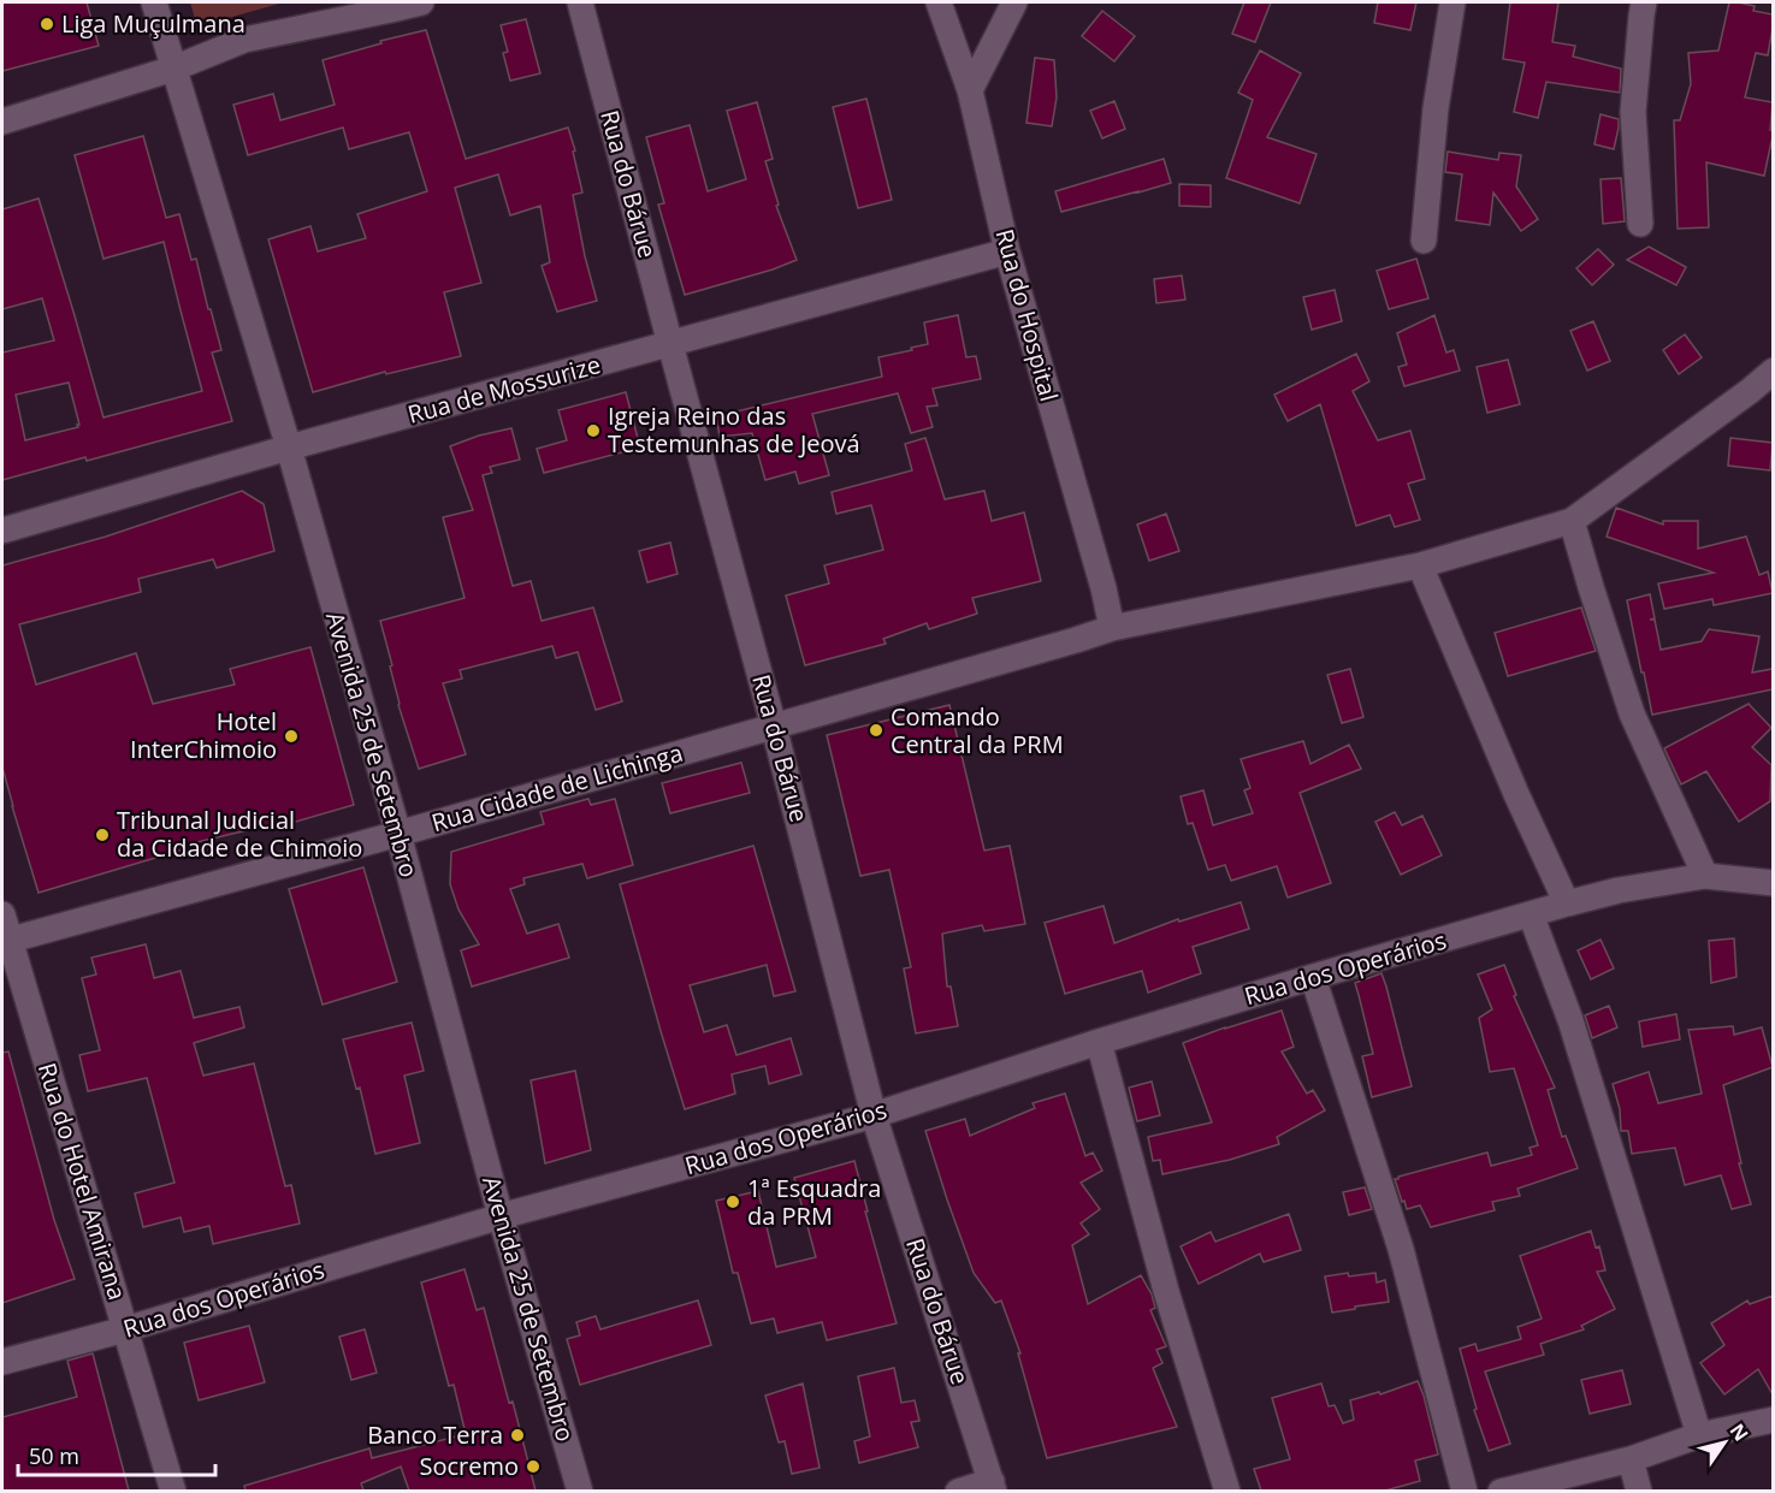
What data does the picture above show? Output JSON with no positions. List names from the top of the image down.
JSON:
{
  "streets": {
    "street": [
      "Rua do Bárue",
      "Rua do Hospital",
      "Rua de Mossurize",
      "Avenida 25 de Setembro",
      "Rua Cidade de Lichinga",
      "Rua dos Operários",
      "Rua do Hotel Amirana"
    ]
  },
  "crossings": [
    ["Rua do Bárue", "Rua de Mossurize"],
    ["Rua do Bárue", "Rua Cidade de Lichinga"],
    ["Rua do Bárue", "Rua dos Operários"],
    ["Rua do Hospital", "Rua de Mossurize"],
    ["Rua do Hospital", "Rua Cidade de Lichinga"],
    ["Rua de Mossurize", "Avenida 25 de Setembro"],
    ["Avenida 25 de Setembro", "Rua Cidade de Lichinga"],
    ["Avenida 25 de Setembro", "Rua dos Operários"],
    ["Rua Cidade de Lichinga", "Rua do Hotel Amirana"],
    ["Rua dos Operários", "Rua do Hotel Amirana"]
  ],
  "places": [
    "Liga Muçulmana",
    "Igreja Reino das Testemunhas de Jeová",
    "Comando Central da PRM",
    "Hotel InterChimoio",
    "Tribunal Judicial da Cidade de Chimoio",
    "1ª Esquadra da PRM",
    "Banco Terra",
    "Socremo"
  ],
  "scale_bar": "50 m",
  "north": "top right"
}
